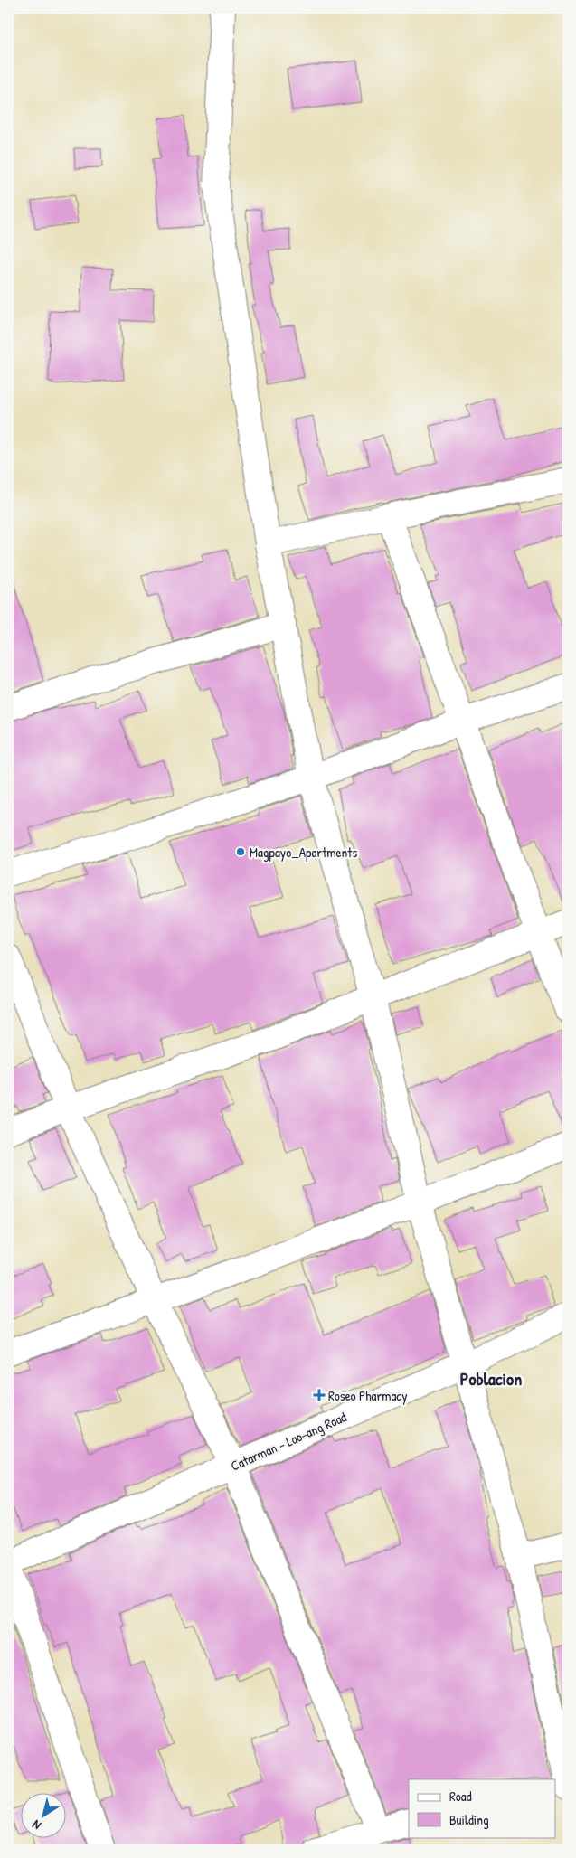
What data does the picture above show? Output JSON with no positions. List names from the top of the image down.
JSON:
{
  "streets": {
    "street": ["Catarman - Lao-ang Road"]
  },
  "districts": ["Poblacion"],
  "places": {
    "other": ["Magpayo_Apartments"],
    "health": ["Roseo Pharmacy"]
  },
  "legend": ["Road", "Building"],
  "north": "bottom left"
}
